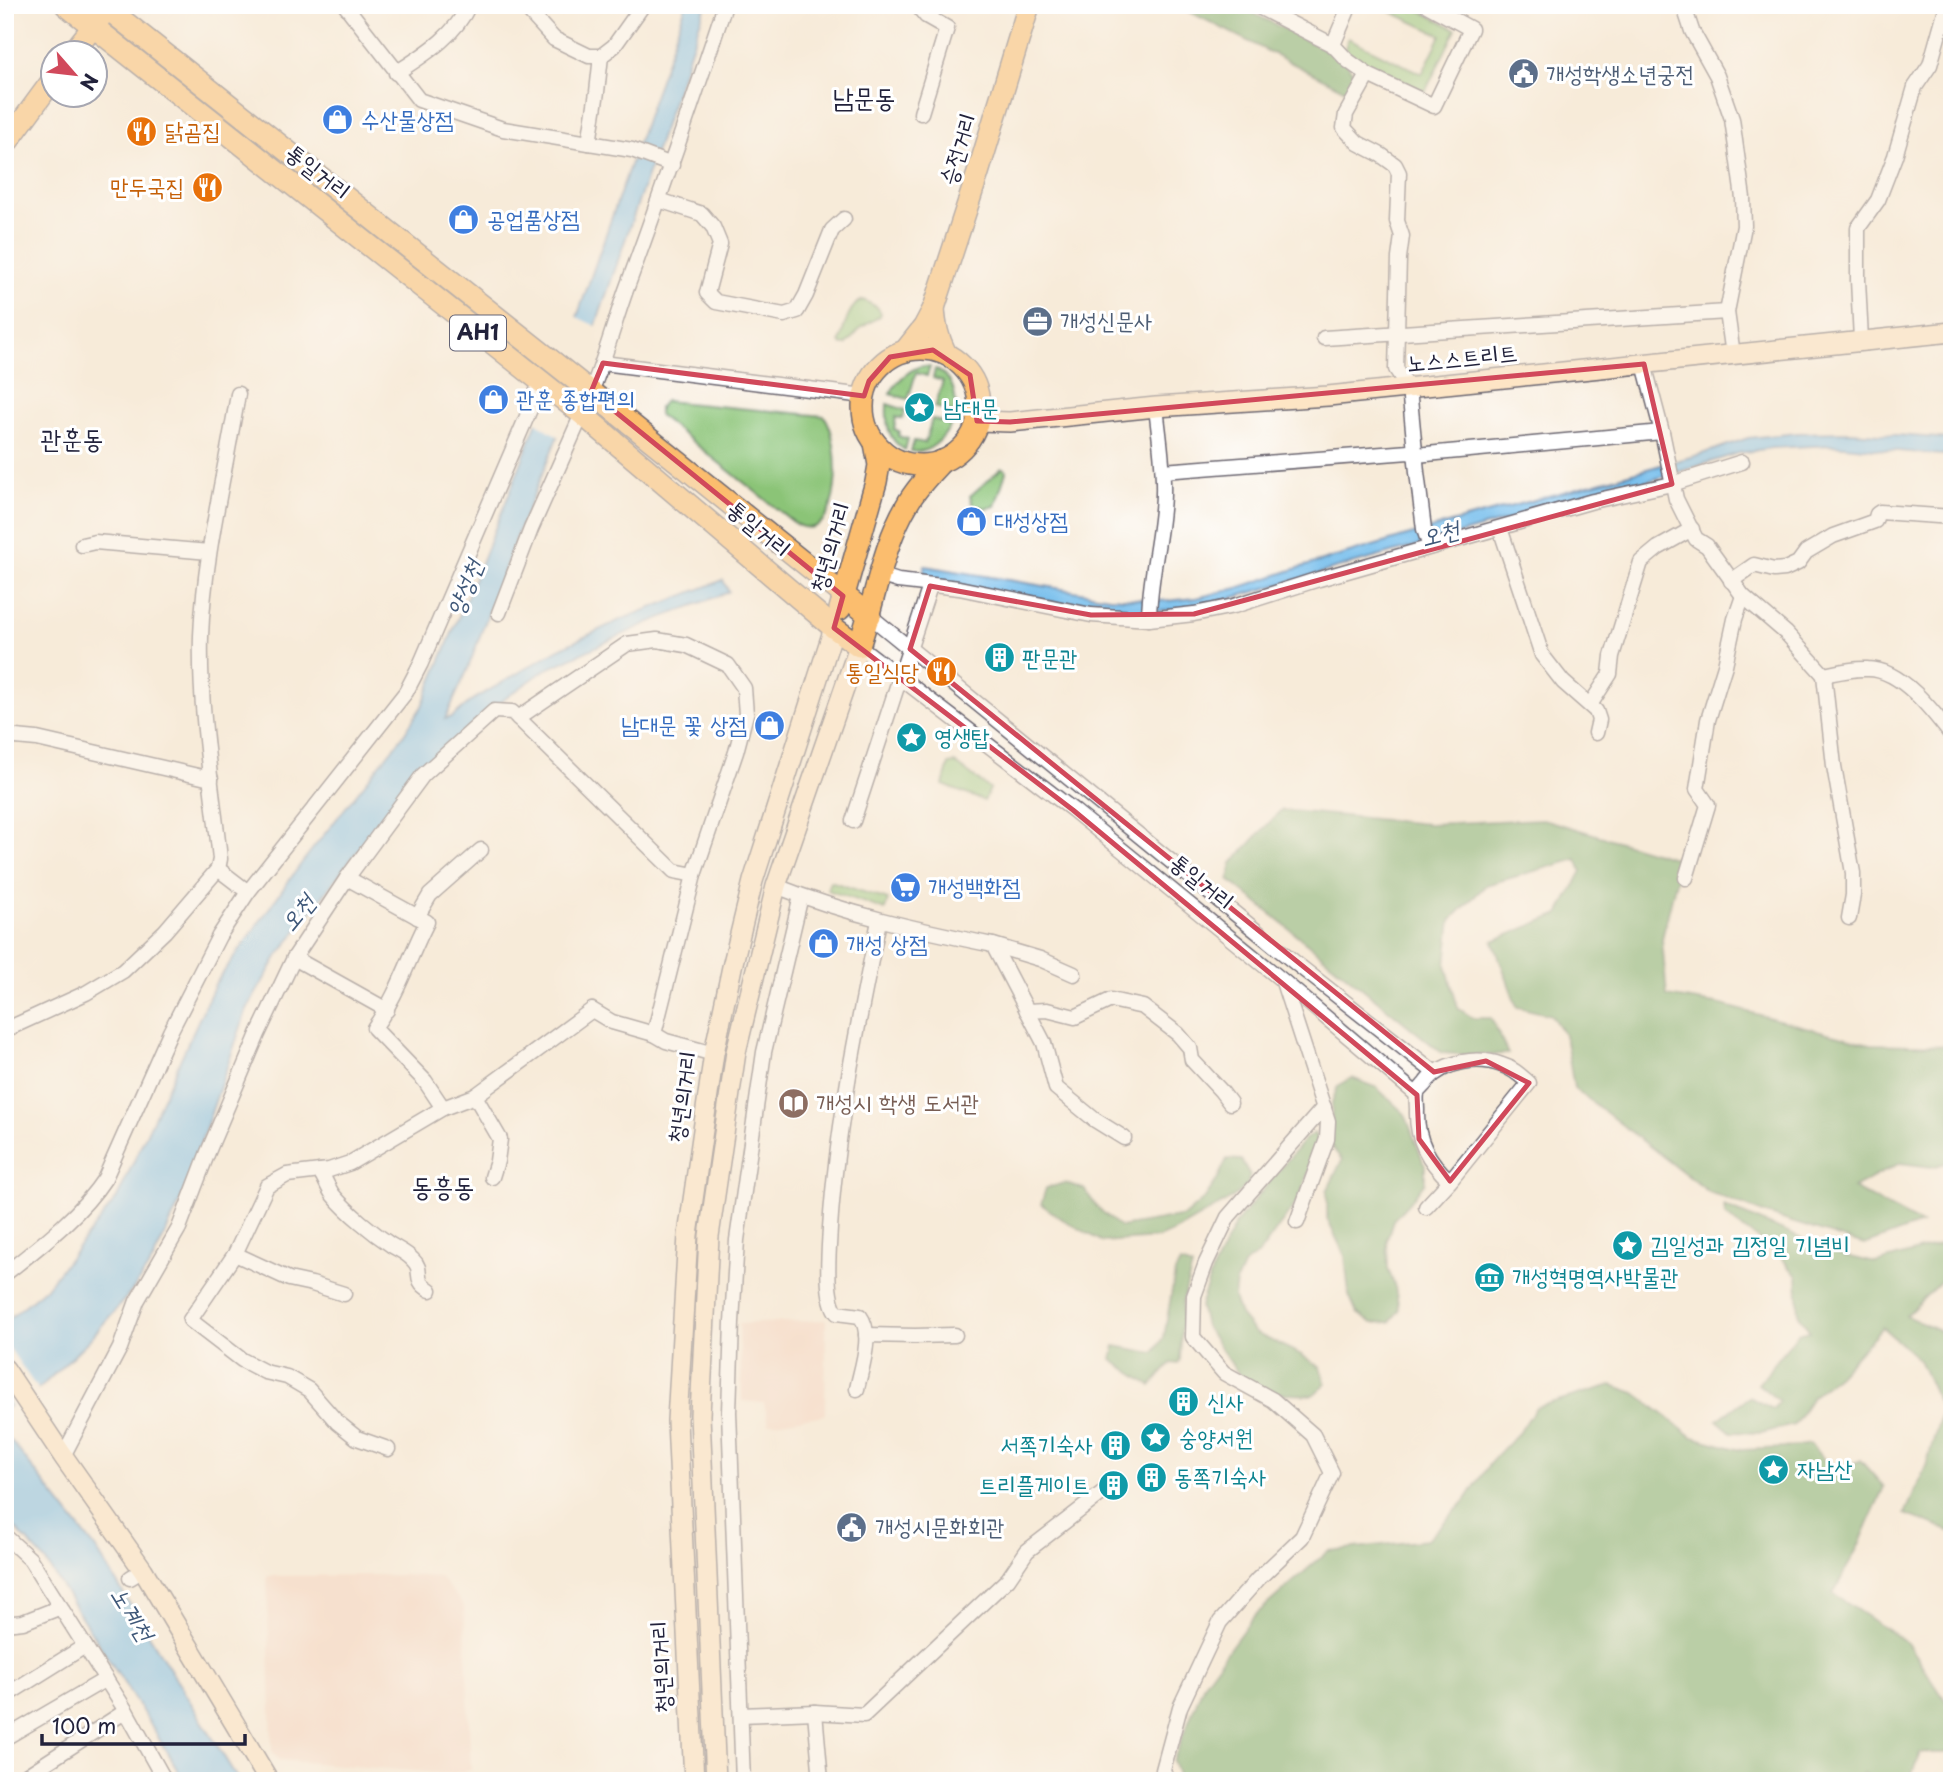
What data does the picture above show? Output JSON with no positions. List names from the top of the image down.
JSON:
{
  "streets": {
    "main road": [
      "승전거리",
      "통일거리",
      "AH1",
      "노스스트리트",
      "청년의거리"
    ]
  },
  "crossings": [
    ["통일거리", "청년의거리"],
    ["노스스트리트", "청년의거리"]
  ],
  "districts": ["남문동", "관훈동", "동흥동"],
  "water": ["오천", "양성천", "노계천"],
  "places": {
    "public building": ["개성학생소년궁전", "개성시문화회관"],
    "shop": [
      "수산물상점",
      "공업품상점",
      "관훈 종합편의",
      "대성상점",
      "남대문 꽃 상점",
      "개성 상점"
    ],
    "restaurant": ["닭곰집", "만두국집", "통일식당"],
    "office": ["개성신문사"],
    "place": [
      "남대문",
      "영생탑",
      "김일성과 김정일 기념비",
      "숭양서원",
      "자남산"
    ],
    "building": [
      "판문관",
      "신사",
      "서쪽기숙사",
      "동쪽기숙사",
      "트리플게이트"
    ],
    "supermarket": ["개성백화점"],
    "library": ["개성시 학생 도서관"],
    "museum": ["개성혁명역사박물관"]
  },
  "scale_bar": "100 m",
  "north": "bottom right"
}
